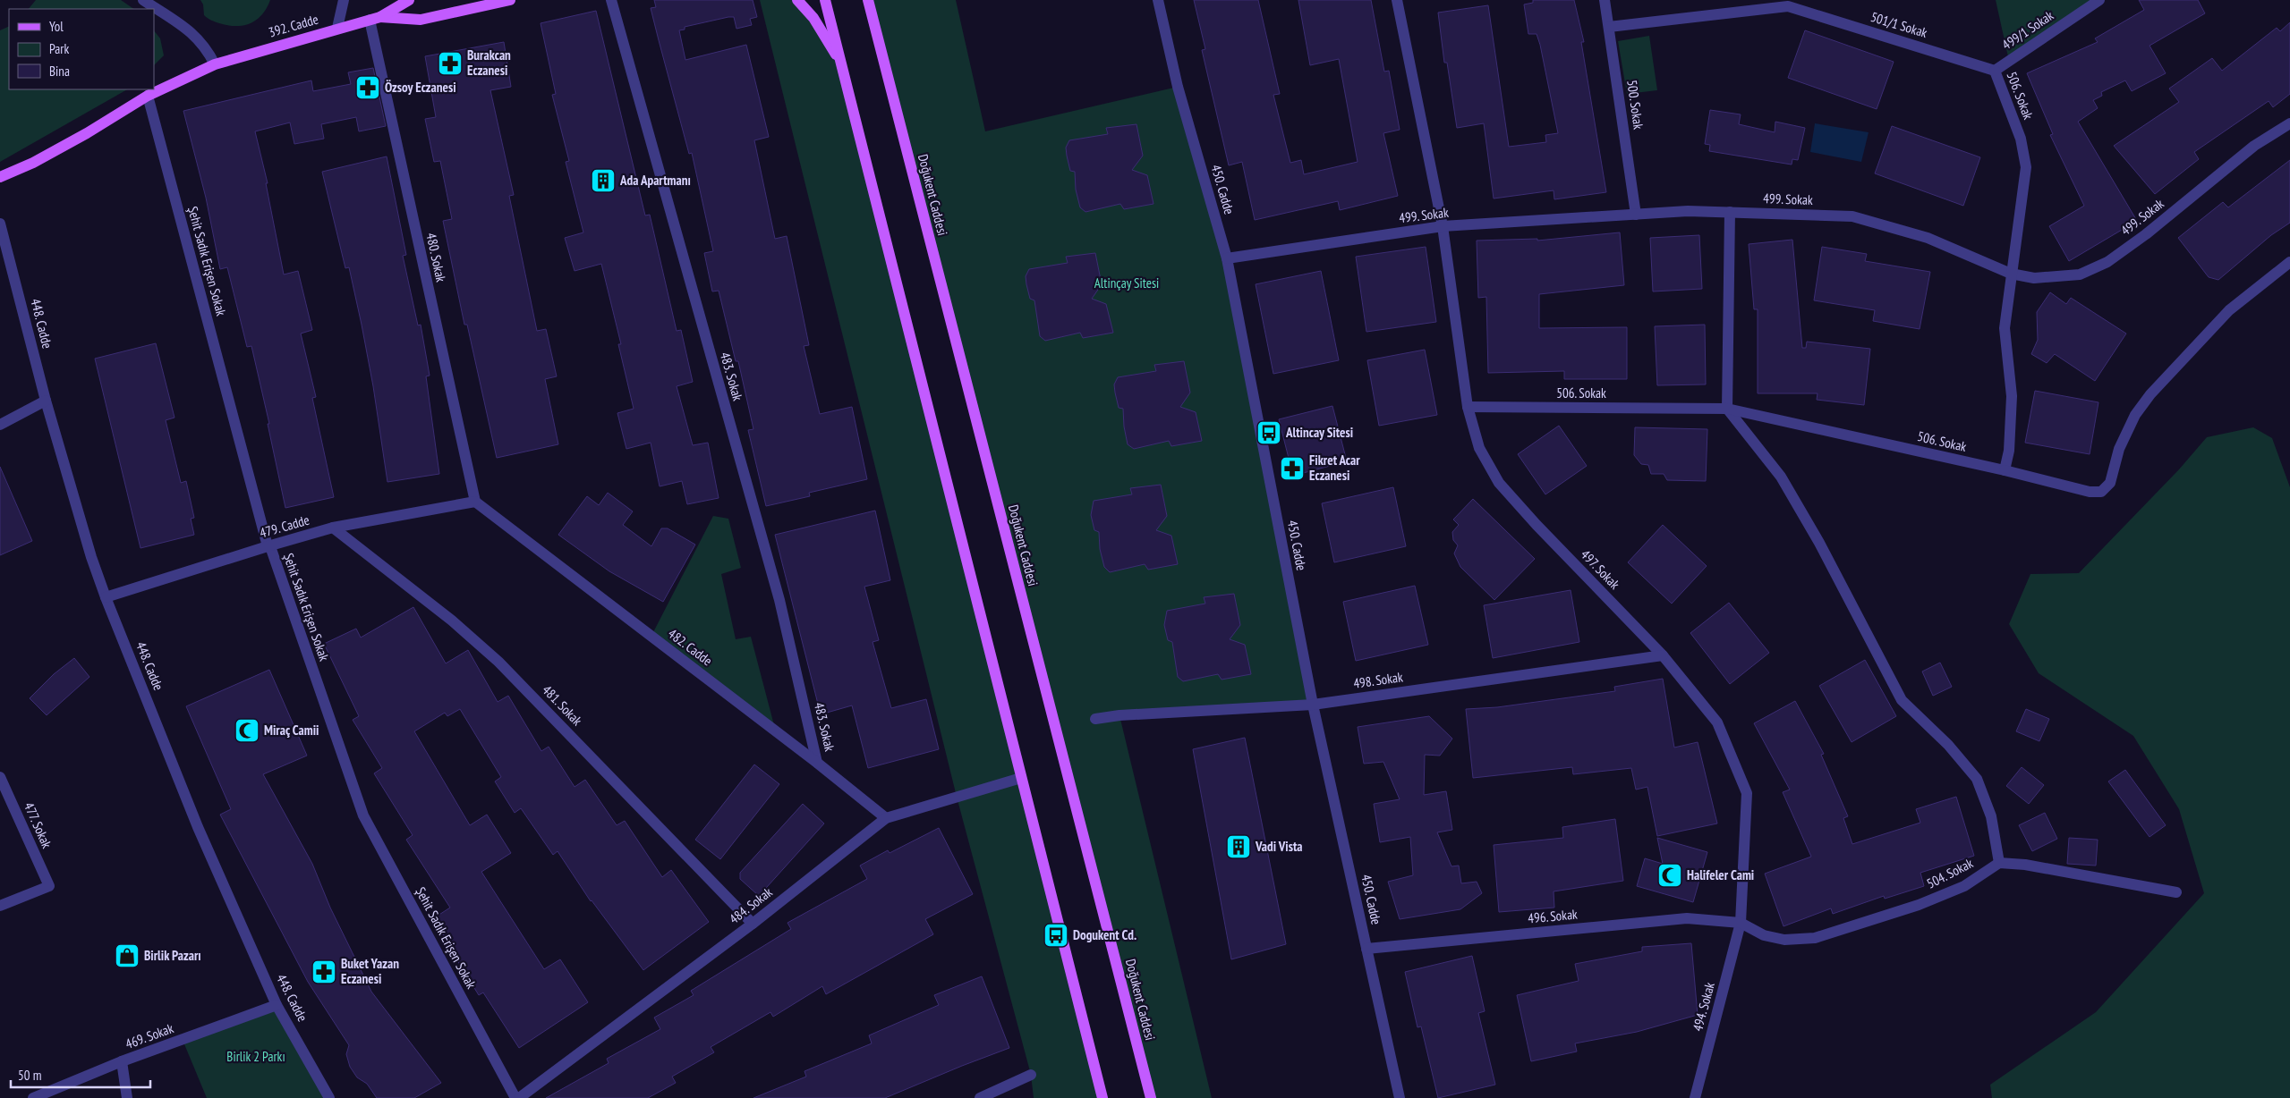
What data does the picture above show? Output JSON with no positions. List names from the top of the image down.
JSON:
{
  "streets": {
    "main road": ["392. Cadde", "Doğukent Caddesi"],
    "street": [
      "501/1 Sokak",
      "499/1 Sokak",
      "506. Sokak",
      "500. Sokak",
      "450. Cadde",
      "499. Sokak",
      "480. Sokak",
      "Şehit Sadık Erişen Sokak",
      "448. Cadde",
      "483. Sokak",
      "479. Cadde",
      "497. Sokak",
      "482. Cadde",
      "498. Sokak",
      "481. Sokak",
      "477. Sokak",
      "504. Sokak",
      "484. Sokak",
      "496. Sokak",
      "494. Sokak",
      "469. Sokak"
    ]
  },
  "crossings": [
    ["501/1 Sokak", "499/1 Sokak"],
    ["501/1 Sokak", "506. Sokak"],
    ["501/1 Sokak", "500. Sokak"],
    ["392. Cadde", "480. Sokak"],
    ["392. Cadde", "Şehit Sadık Erişen Sokak"],
    ["499/1 Sokak", "506. Sokak"],
    ["506. Sokak", "499. Sokak"],
    ["506. Sokak", "497. Sokak"],
    ["500. Sokak", "499. Sokak"],
    ["450. Cadde", "499. Sokak"],
    ["450. Cadde", "498. Sokak"],
    ["450. Cadde", "496. Sokak"],
    ["499. Sokak", "497. Sokak"],
    ["480. Sokak", "479. Cadde"],
    ["480. Sokak", "482. Cadde"],
    ["Şehit Sadık Erişen Sokak", "479. Cadde"],
    ["Şehit Sadık Erişen Sokak", "484. Sokak"],
    ["448. Cadde", "479. Cadde"],
    ["448. Cadde", "469. Sokak"],
    ["483. Sokak", "482. Cadde"],
    ["479. Cadde", "482. Cadde"],
    ["479. Cadde", "481. Sokak"],
    ["497. Sokak", "498. Sokak"],
    ["497. Sokak", "504. Sokak"],
    ["497. Sokak", "496. Sokak"],
    ["497. Sokak", "494. Sokak"],
    ["482. Cadde", "484. Sokak"],
    ["481. Sokak", "484. Sokak"],
    ["504. Sokak", "496. Sokak"],
    ["504. Sokak", "494. Sokak"],
    ["496. Sokak", "494. Sokak"]
  ],
  "parks": ["Altinçay Sitesi", "Birlik 2 Parkı"],
  "places": {
    "pharmacy": [
      "Burakcan Eczanesi",
      "Özsoy Eczanesi",
      "Fikret Acar Eczanesi",
      "Buket Yazan Eczanesi"
    ],
    "building": ["Ada Apartmanı", "Vadi Vista"],
    "bus stop": ["Altincay Sitesi", "Dogukent Cd."],
    "mosque": ["Miraç Camii", "Halifeler Cami"],
    "shop": ["Birlik Pazarı"]
  },
  "legend": ["Yol", "Park", "Bina"],
  "scale_bar": "50 m"
}
